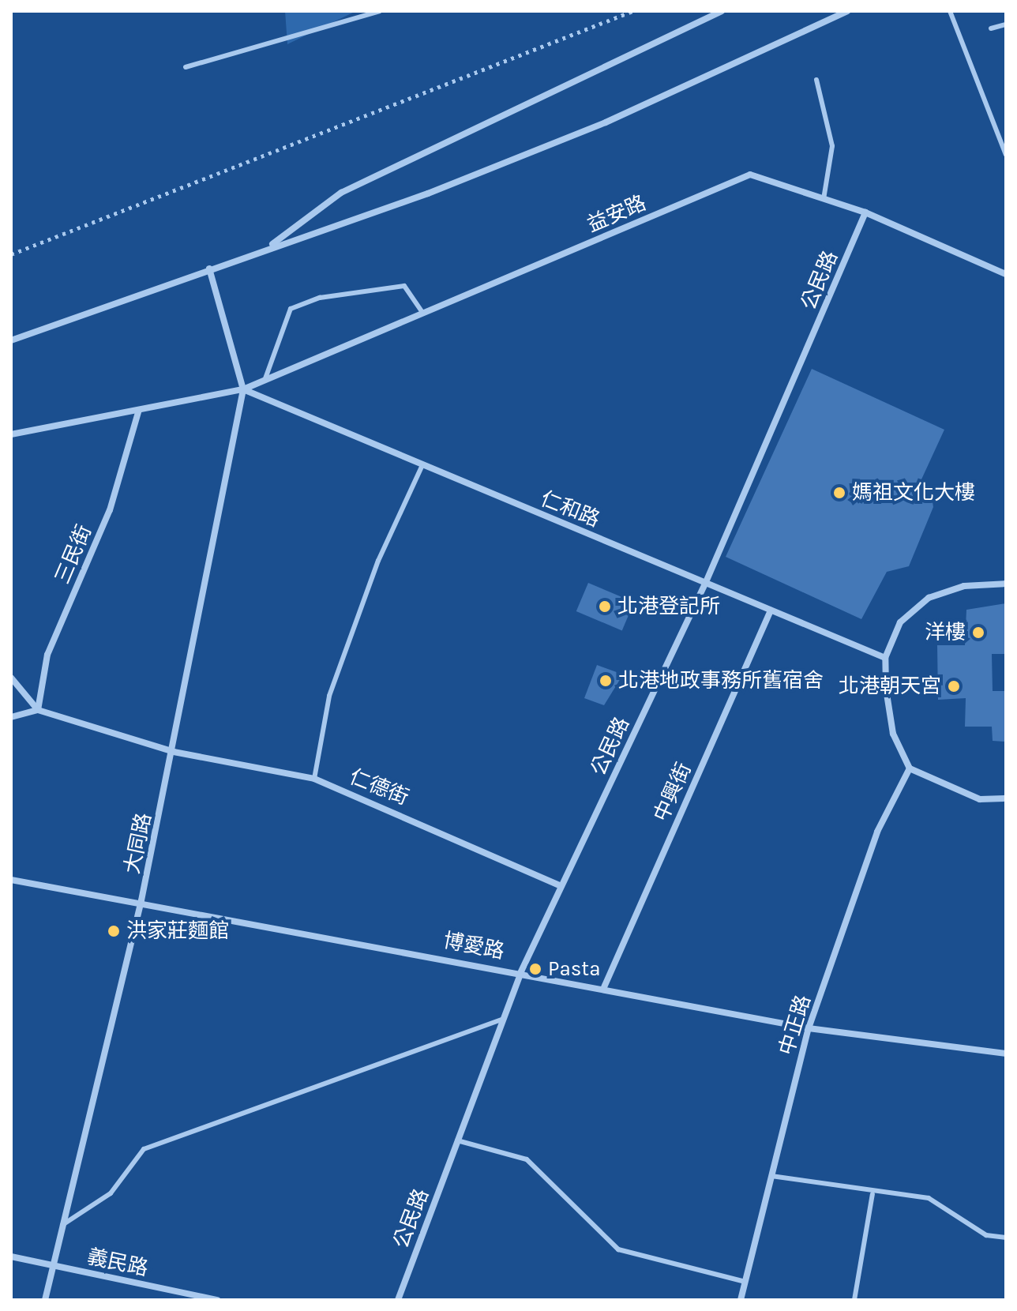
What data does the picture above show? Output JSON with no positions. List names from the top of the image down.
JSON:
{
  "streets": {
    "street": [
      "益安路",
      "公民路",
      "仁和路",
      "三民街",
      "仁德街",
      "中興街",
      "大同路",
      "博愛路",
      "中正路",
      "義民路"
    ]
  },
  "crossings": [
    ["益安路", "公民路"],
    ["益安路", "仁和路"],
    ["益安路", "大同路"],
    ["公民路", "仁和路"],
    ["公民路", "仁德街"],
    ["公民路", "博愛路"],
    ["仁和路", "中興街"],
    ["仁和路", "大同路"],
    ["三民街", "仁德街"],
    ["仁德街", "大同路"],
    ["中興街", "博愛路"],
    ["大同路", "博愛路"],
    ["大同路", "義民路"],
    ["博愛路", "中正路"]
  ],
  "places": [
    "媽祖文化大樓",
    "北港登記所",
    "洋樓",
    "北港地政事務所舊宿舍",
    "北港朝天宮",
    "洪家莊麵館",
    "Pasta"
  ]
}
